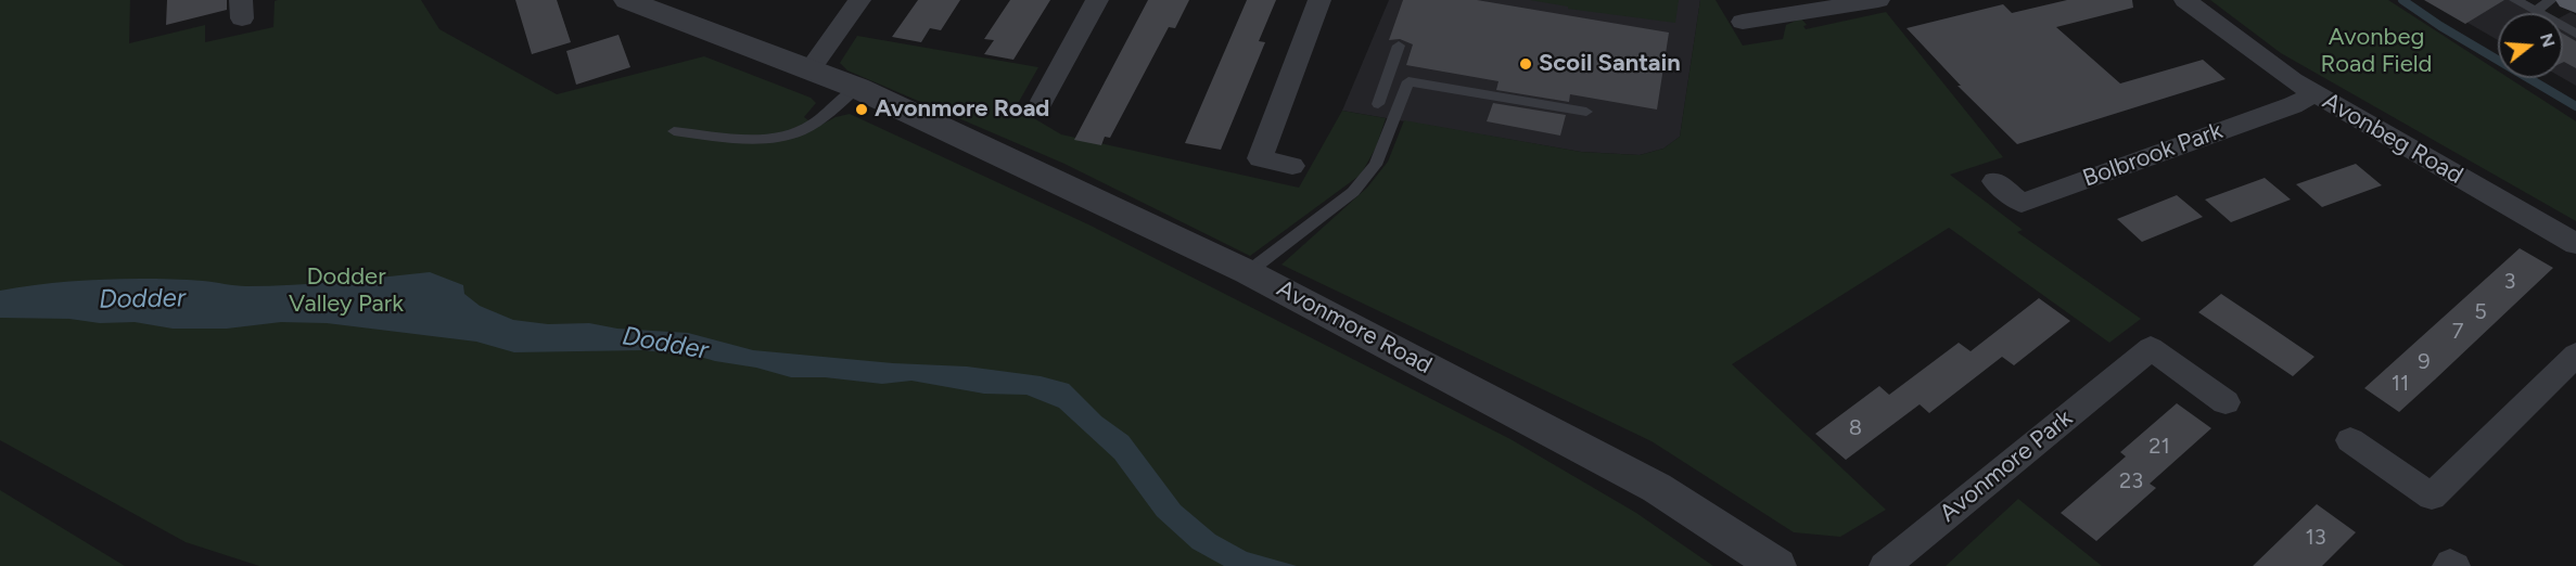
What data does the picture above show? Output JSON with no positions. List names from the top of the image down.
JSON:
{
  "streets": {
    "street": [
      "Avonbeg Road",
      "Bolbrook Park",
      "Avonmore Road",
      "Avonmore Park"
    ]
  },
  "crossings": [
    ["Avonbeg Road", "Bolbrook Park"]
  ],
  "water": ["Dodder"],
  "parks": ["Avonbeg Road Field", "Dodder Valley Park"],
  "places": ["Scoil Santain", "Avonmore Road"],
  "house_numbers": [
    "3",
    "5",
    "7",
    "9",
    "11",
    "8",
    "21",
    "23",
    "13"
  ],
  "north": "right"
}
